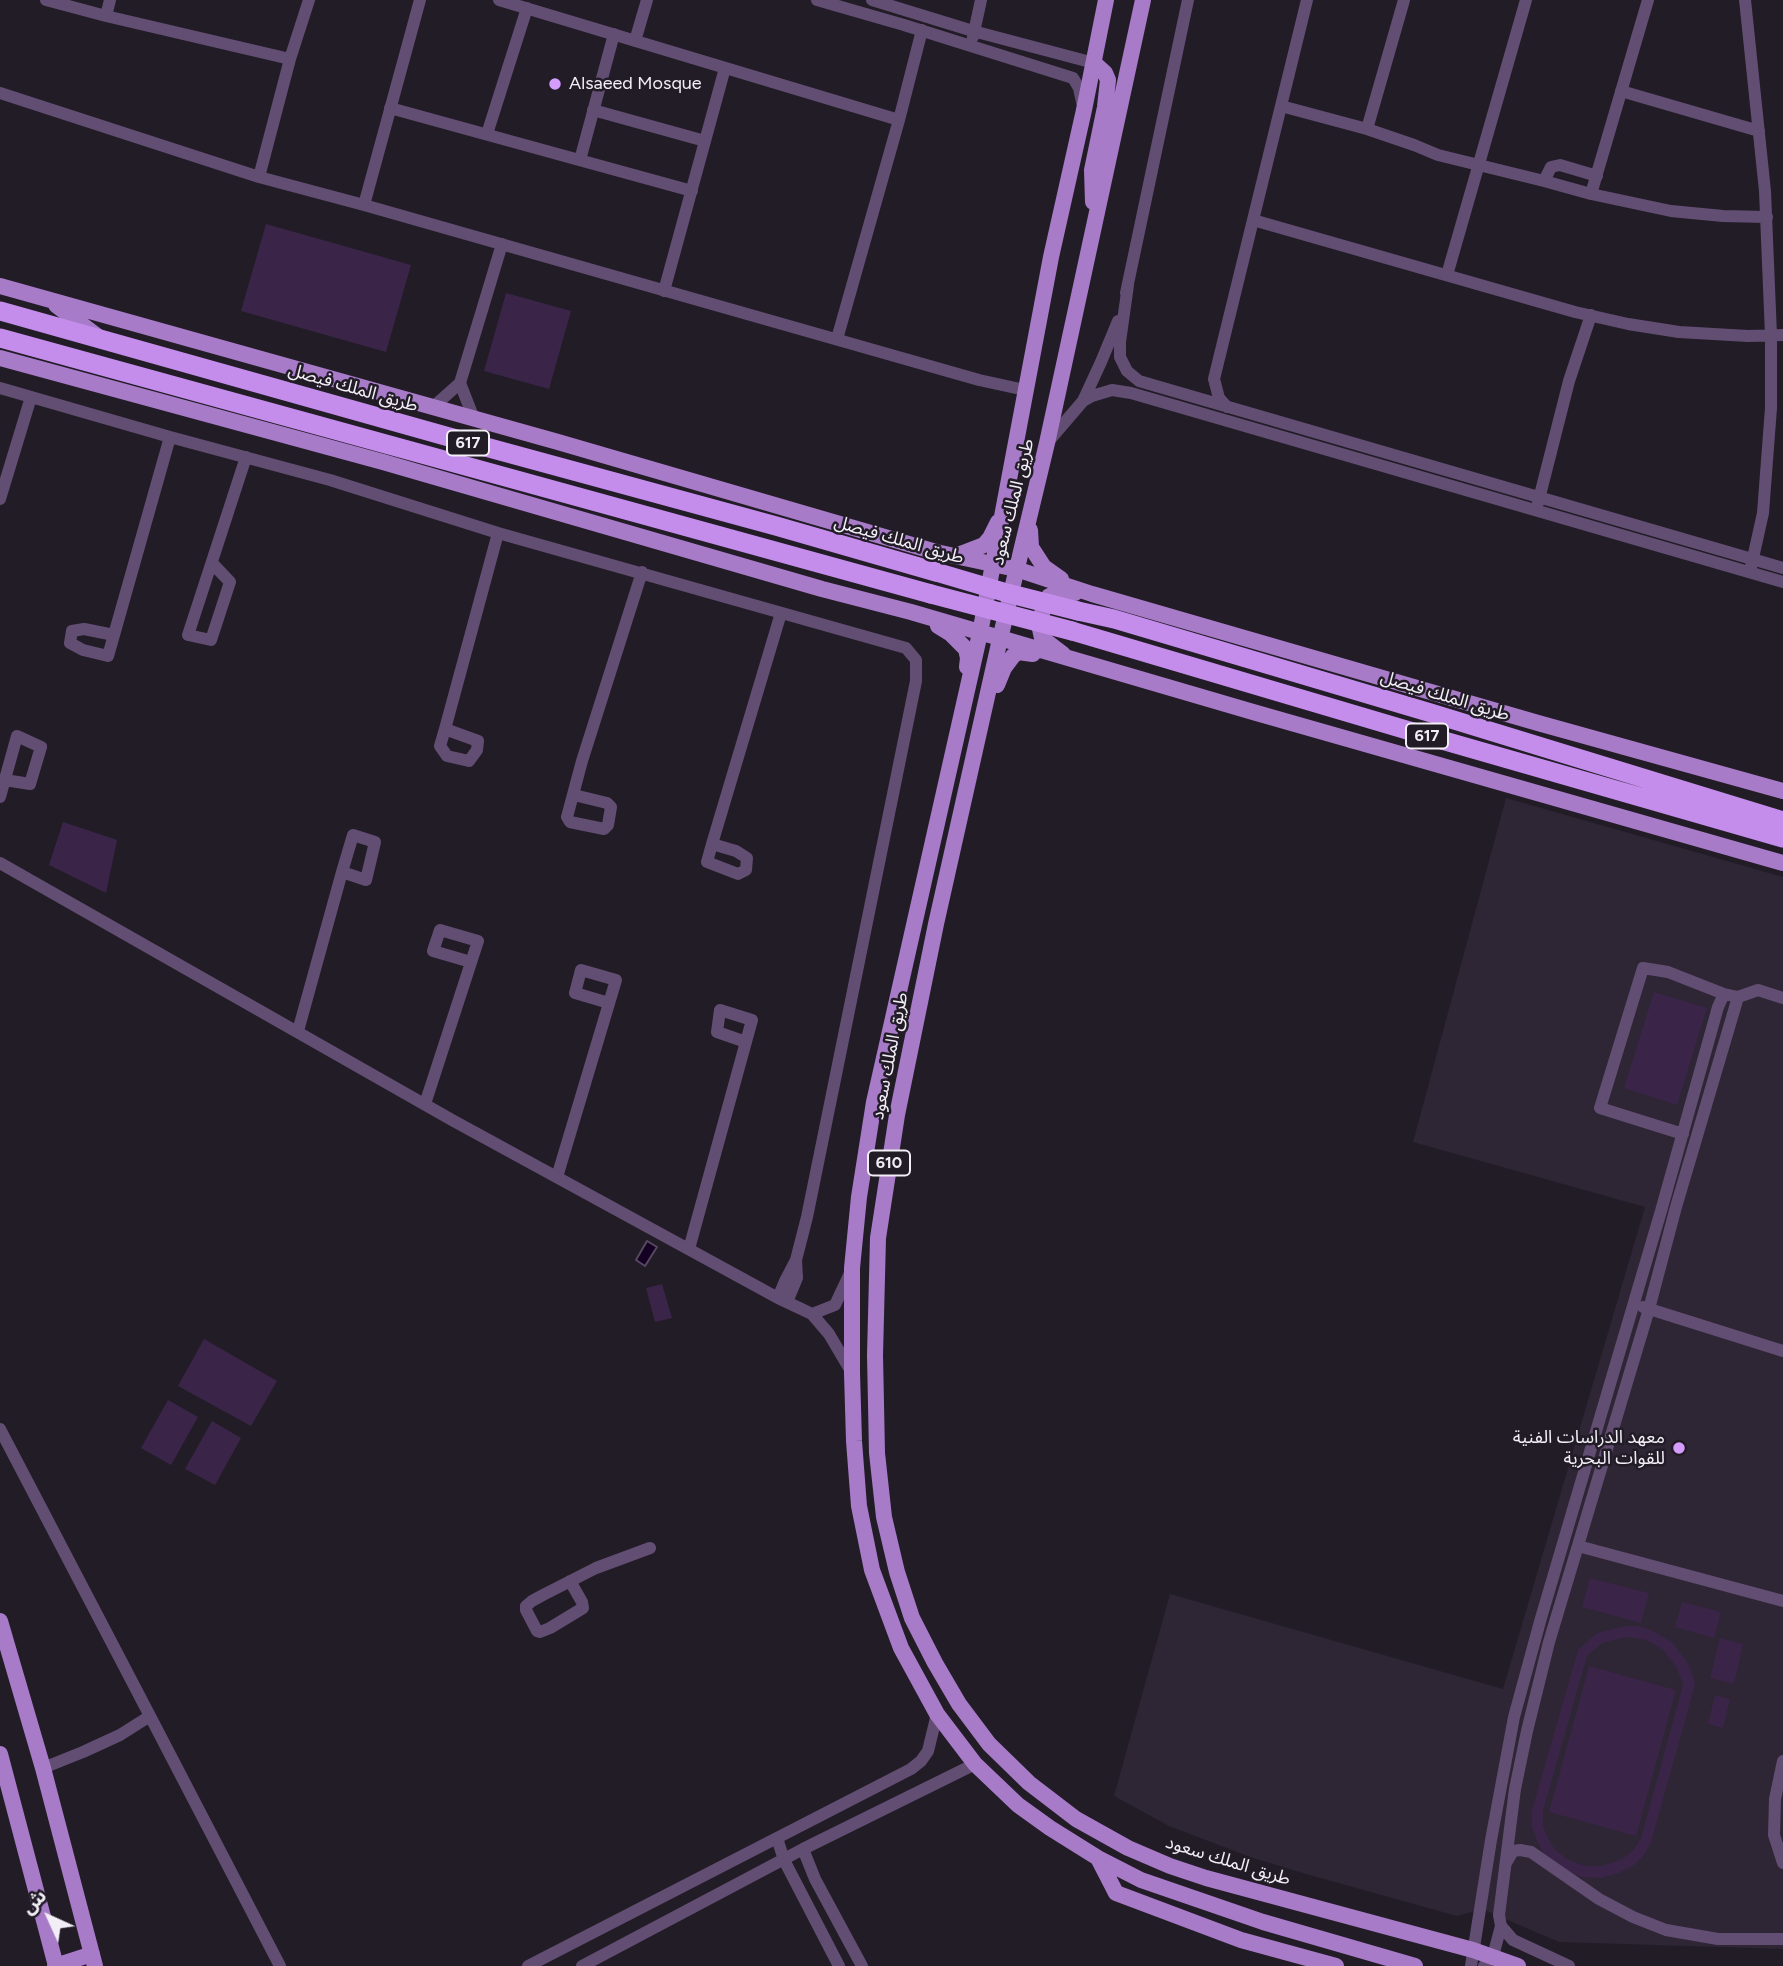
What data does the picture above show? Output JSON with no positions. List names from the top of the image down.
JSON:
{
  "streets": {
    "highway": ["طريق الملك فيصل", "617"],
    "main road": ["طريق الملك سعود", "610"]
  },
  "places": ["Alsaeed Mosque", "معهد الدراسات الفنية للقوات البحرية"],
  "north": "top left"
}
